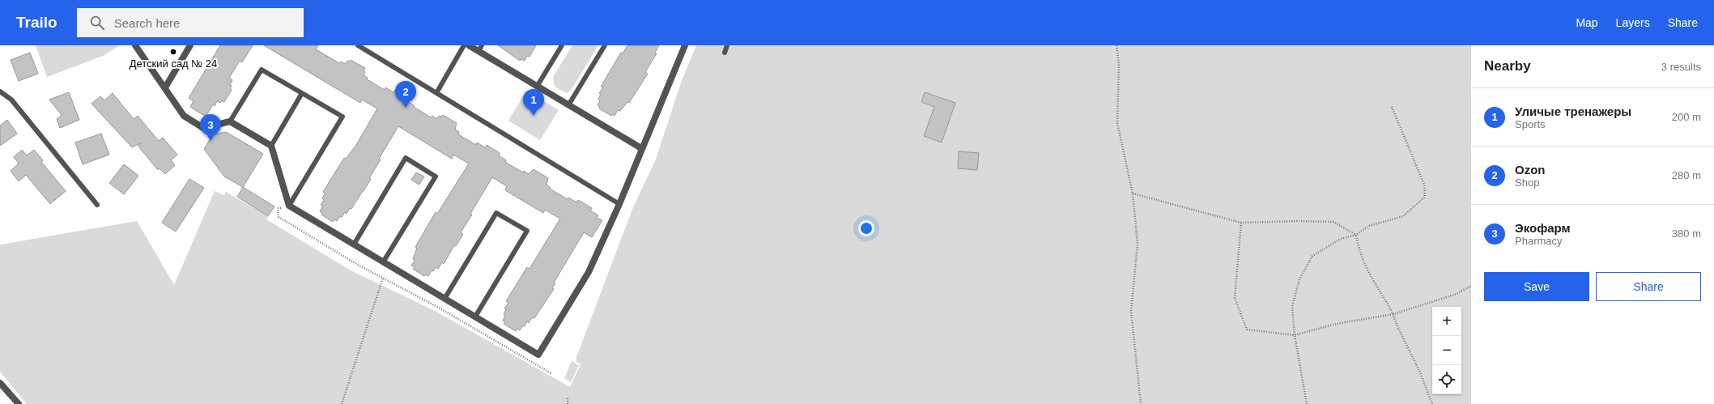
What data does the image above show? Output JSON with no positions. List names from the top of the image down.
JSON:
{
  "places": ["Детский сад № 24"],
  "page": {
    "header": "Trailo",
    "search": "Search here",
    "nav": ["Map", "Layers", "Share"],
    "heading": ["Nearby", "3 results"],
    "pins": ["2", "1", "3"],
    "list": [
      {
        "mark": "1",
        "name": "Уличые тренажеры",
        "note": "Sports",
        "value": "200 m"
      },
      {
        "mark": "2",
        "name": "Ozon",
        "note": "Shop",
        "value": "280 m"
      },
      {
        "mark": "3",
        "name": "Экофарм",
        "note": "Pharmacy",
        "value": "380 m"
      }
    ],
    "buttons": ["Save", "Share"],
    "map_buttons": ["+", "−"]
  }
}
